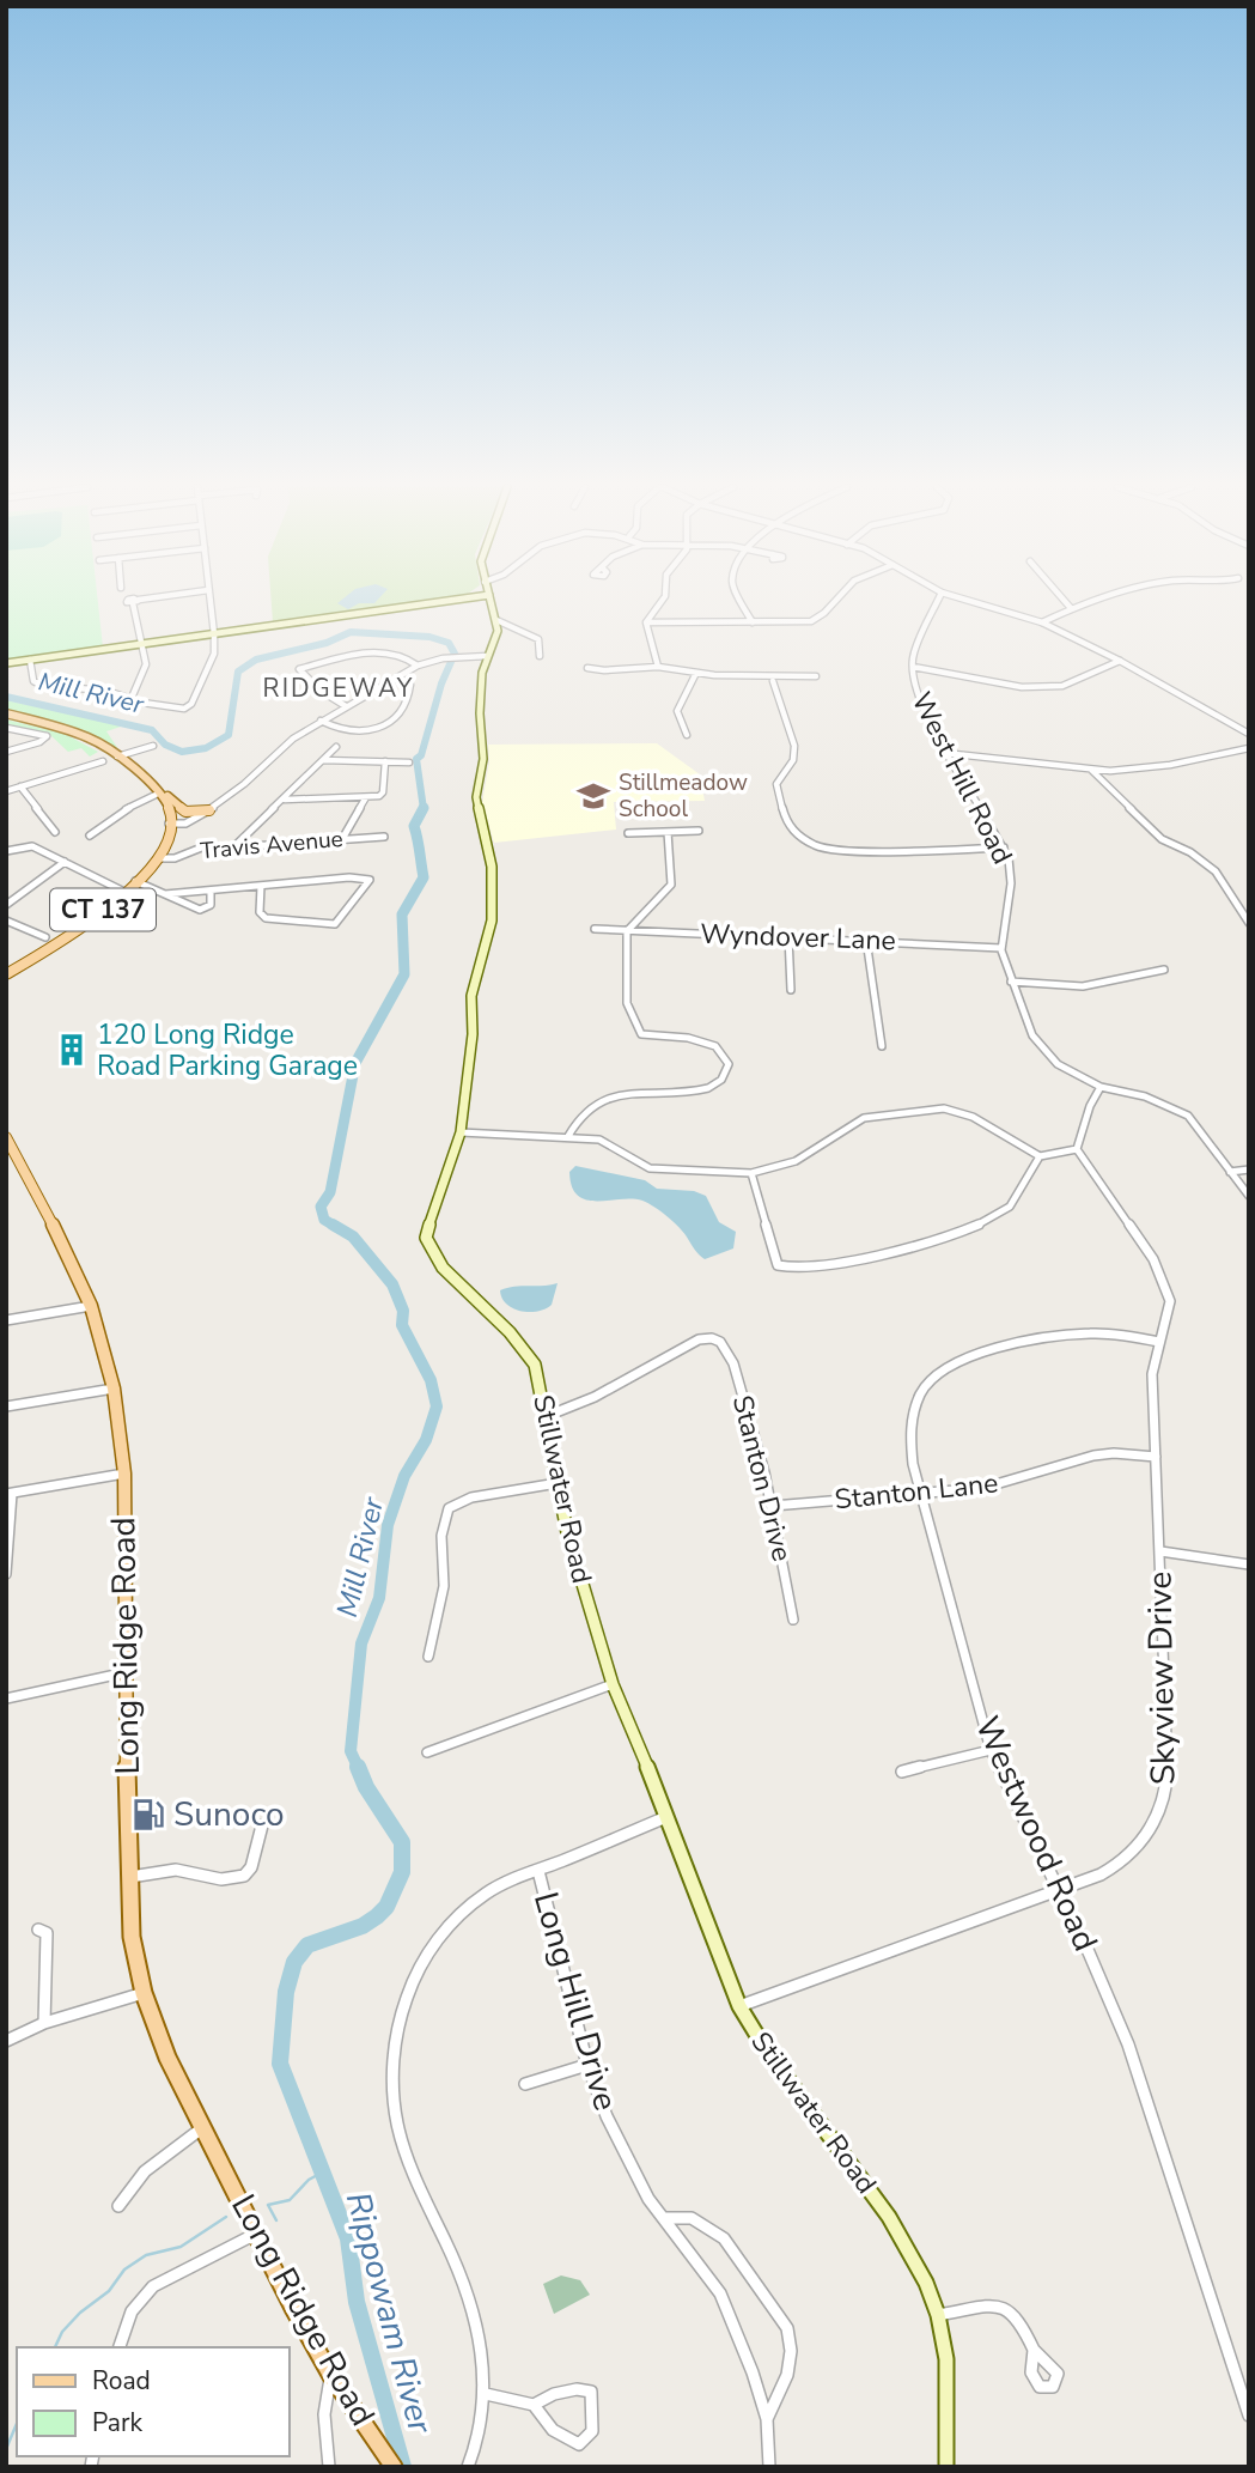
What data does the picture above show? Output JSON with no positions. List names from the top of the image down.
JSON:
{
  "streets": {
    "main road": ["CT 137", "Stillwater Road", "Long Ridge Road"],
    "street": [
      "West Hill Road",
      "Travis Avenue",
      "Wyndover Lane",
      "Stanton Drive",
      "Stanton Lane",
      "Skyview Drive",
      "Westwood Road",
      "Long Hill Drive"
    ]
  },
  "crossings": [
    ["West Hill Road", "Wyndover Lane"],
    ["Travis Avenue", "CT 137"],
    ["Stanton Drive", "Stillwater Road"],
    ["Stanton Drive", "Stanton Lane"],
    ["Stillwater Road", "Skyview Drive"],
    ["Stanton Lane", "Skyview Drive"],
    ["Stanton Lane", "Westwood Road"],
    ["Skyview Drive", "Westwood Road"]
  ],
  "districts": ["RIDGEWAY"],
  "water": ["Mill River", "Rippowam River"],
  "places": {
    "school or university": ["Stillmeadow School"],
    "building": ["120 Long Ridge Road Parking Garage"],
    "fuel station": ["Sunoco"]
  },
  "legend": ["Road", "Park"]
}
